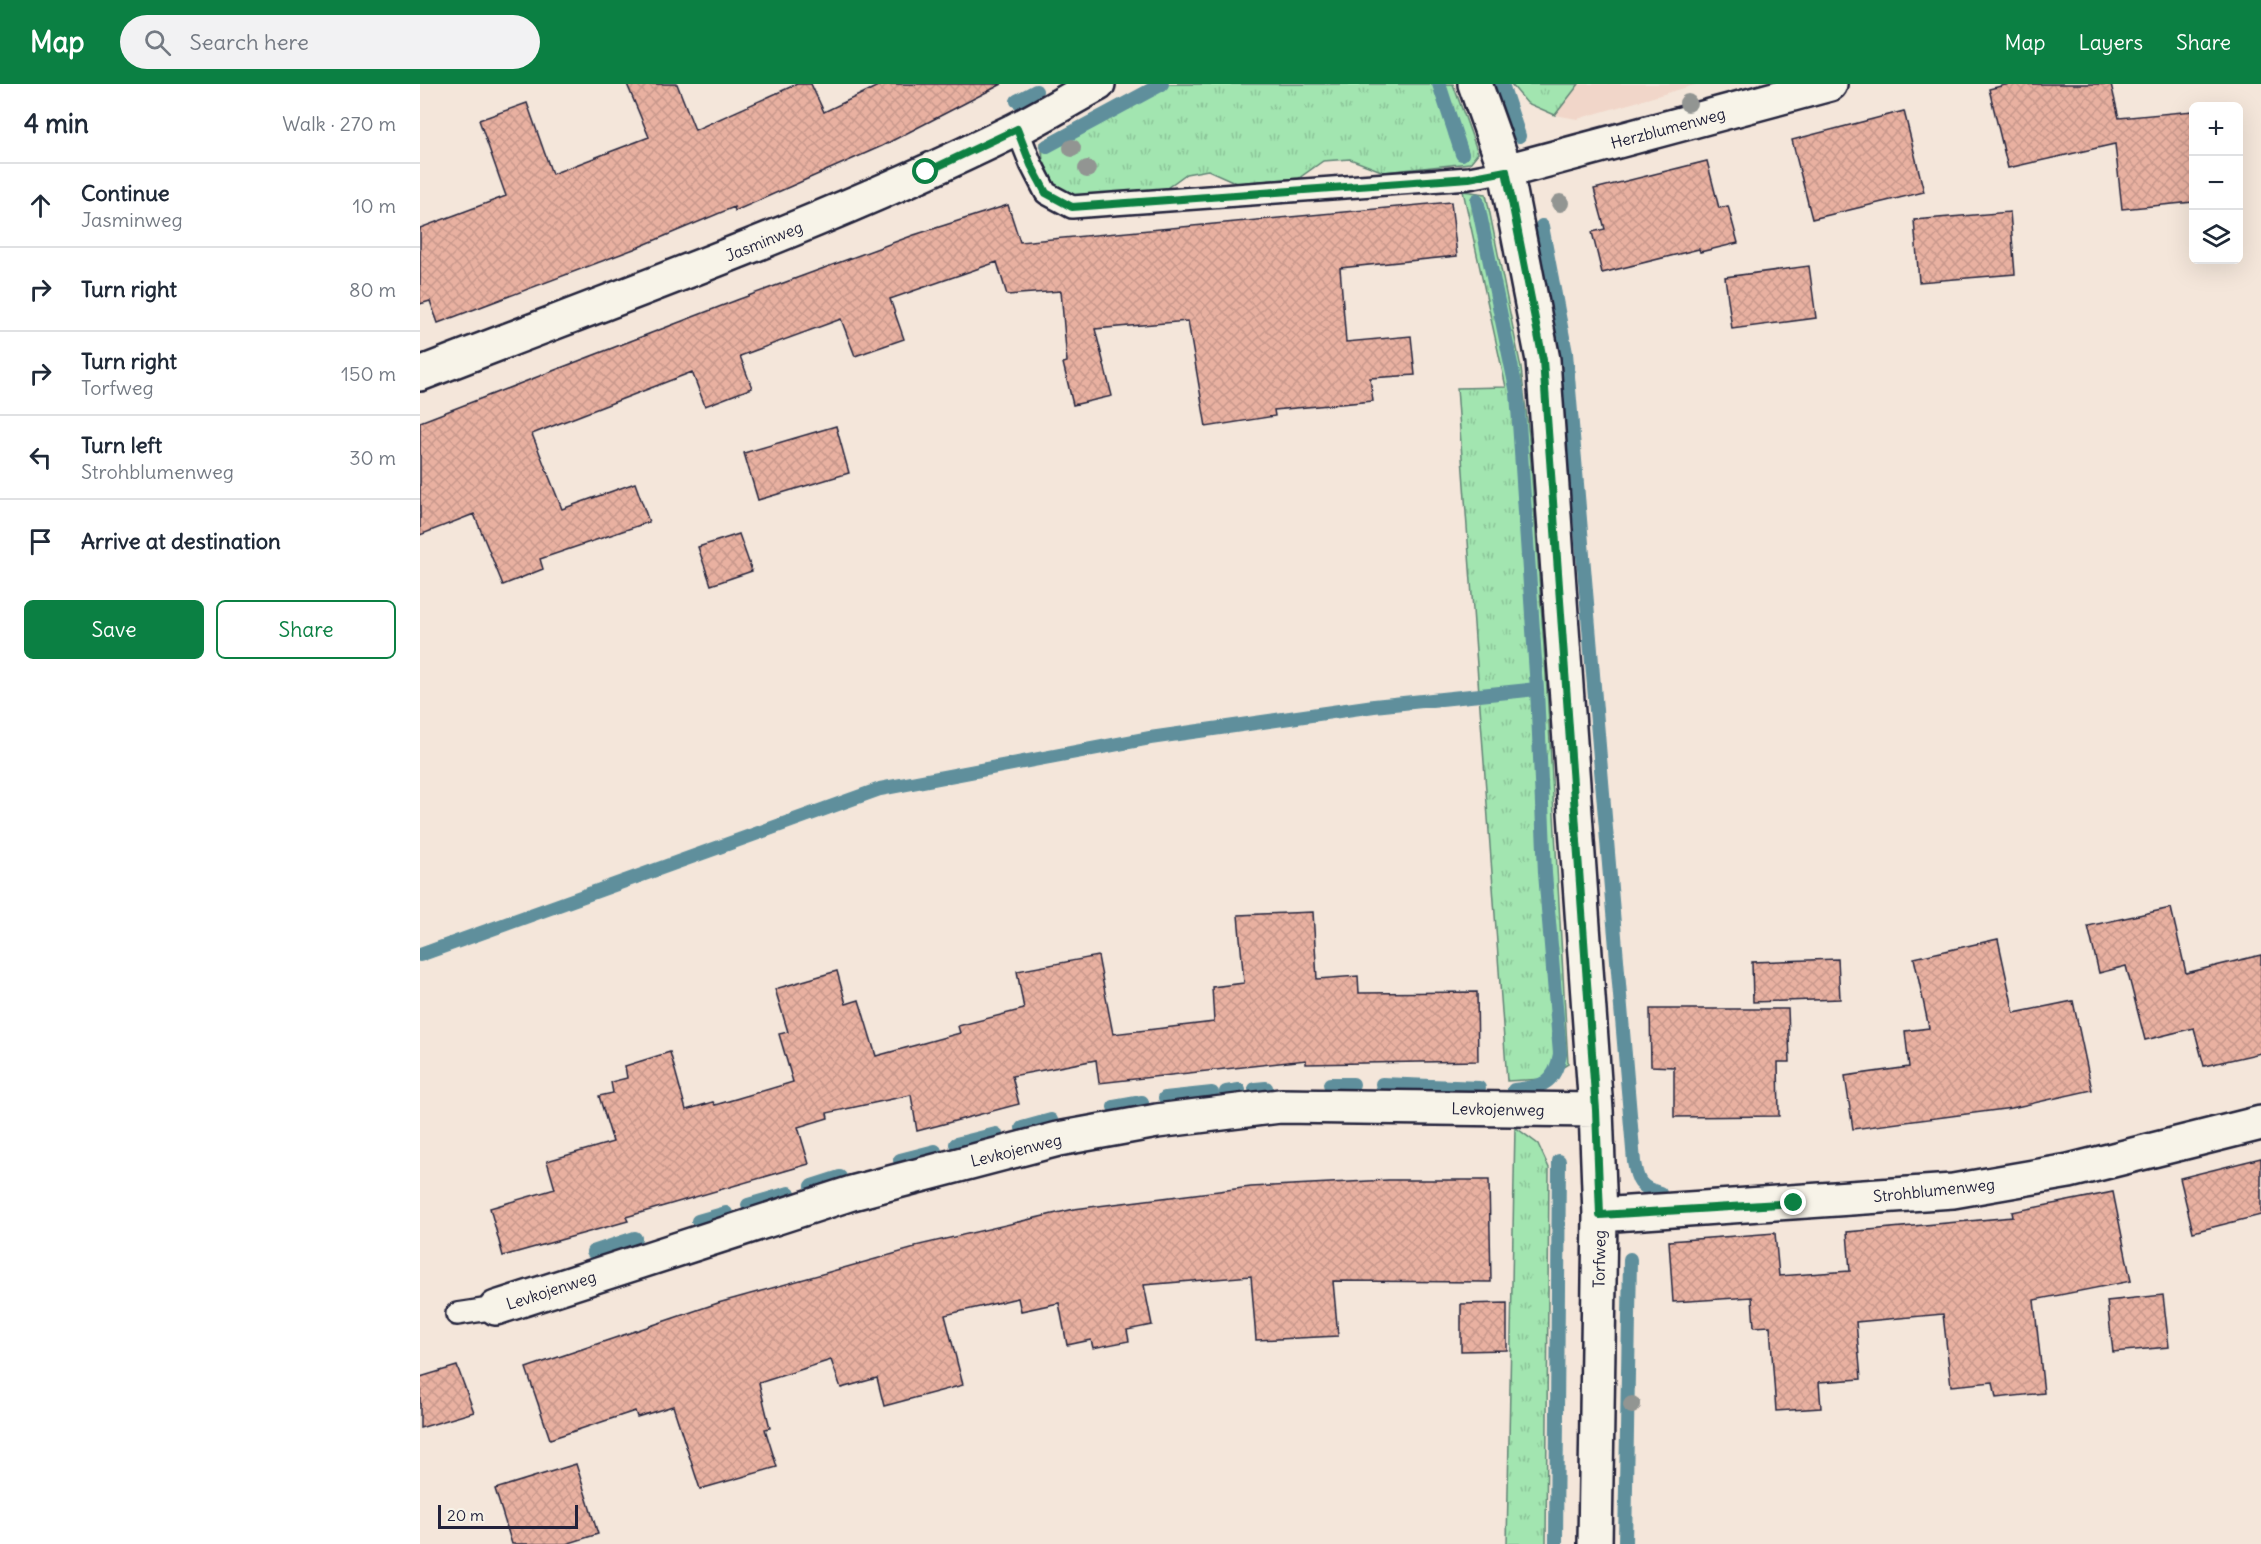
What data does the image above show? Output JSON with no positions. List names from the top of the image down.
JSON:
{
  "streets": {
    "street": [
      "Herzblumenweg",
      "Jasminweg",
      "Levkojenweg",
      "Strohblumenweg",
      "Torfweg"
    ]
  },
  "crossings": [
    ["Herzblumenweg", "Torfweg"],
    ["Levkojenweg", "Torfweg"],
    ["Strohblumenweg", "Torfweg"]
  ],
  "scale_bar": "20 m",
  "page": {
    "header": "Map",
    "search": "Search here",
    "nav": ["Map", "Layers", "Share"],
    "heading": ["4 min", "Walk · 270 m"],
    "map_buttons": ["+", "−"],
    "list": [
      ["Continue", "Jasminweg", "10 m"],
      ["Turn right", "80 m"],
      ["Turn right", "Torfweg", "150 m"],
      ["Turn left", "Strohblumenweg", "30 m"],
      "Arrive at destination"
    ],
    "buttons": ["Save", "Share"],
    "scale": "20 m"
  }
}
